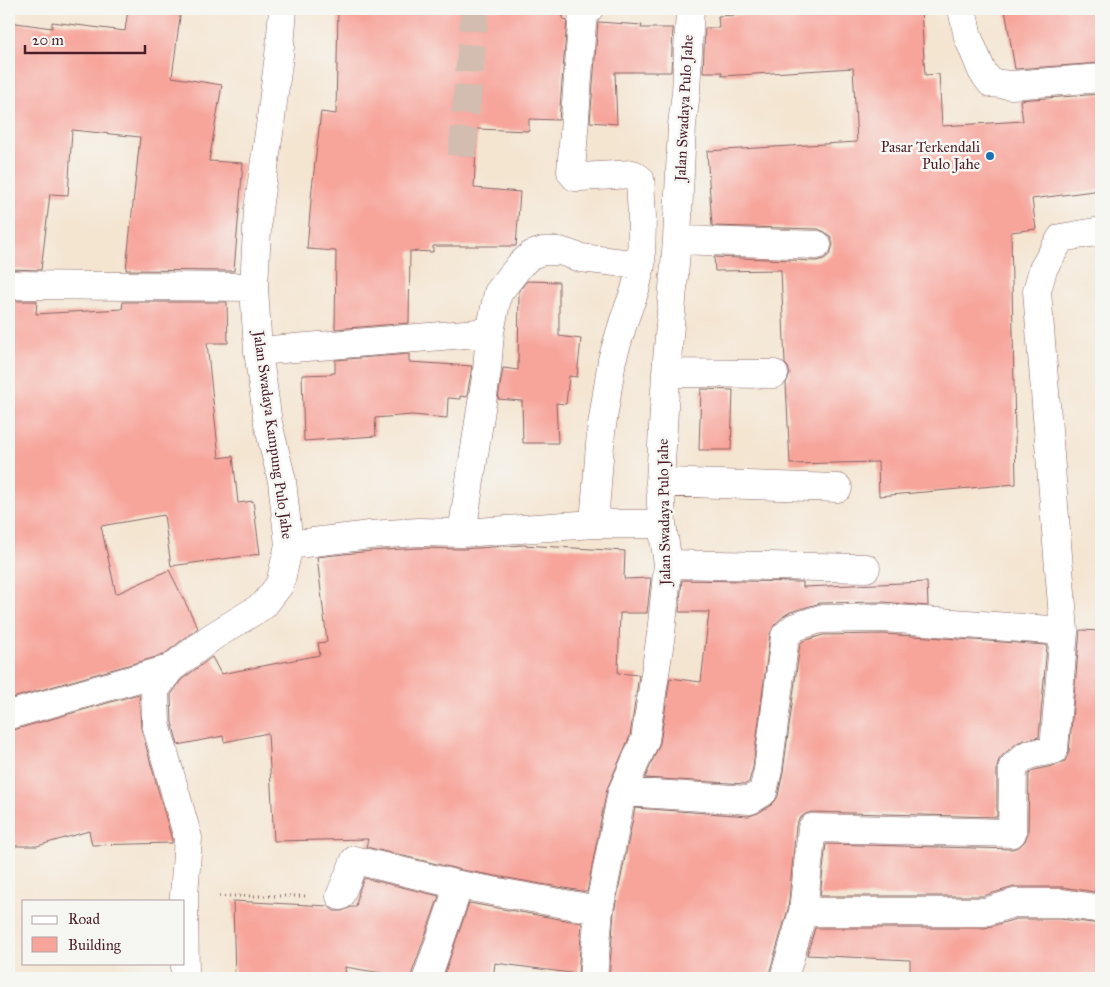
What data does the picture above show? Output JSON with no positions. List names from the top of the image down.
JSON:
{
  "streets": {
    "street": ["Jalan Swadaya Pulo Jahe", "Jalan Swadaya Kampung Pulo Jahe"]
  },
  "places": ["Pasar Terkendali Pulo Jahe"],
  "legend": ["Road", "Building"],
  "scale_bar": "20 m"
}
